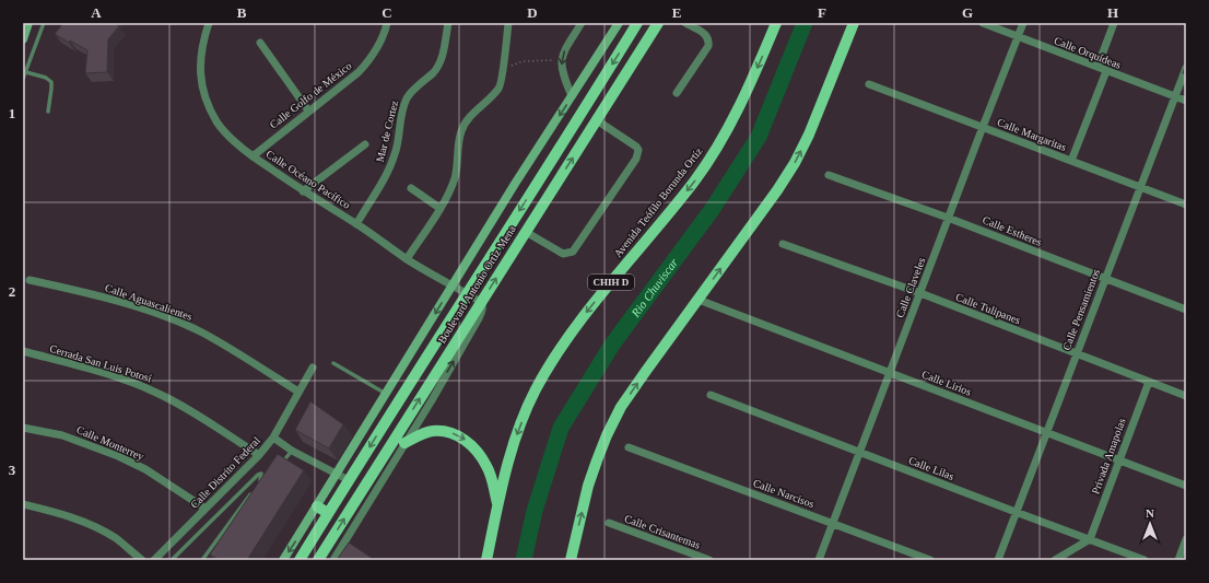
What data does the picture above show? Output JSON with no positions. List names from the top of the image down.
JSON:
{
  "streets": {
    "main road": ["Avenida Teófilo Borunda Ortíz", "CHIH D", "Boulevard Antonio Ortiz Mena"],
    "street": [
      "Calle Orquídeas",
      "Calle Golfo de México",
      "Mar de Cortez",
      "Calle Margaritas",
      "Calle Océano Pacífico",
      "Calle Estheres",
      "Calle Claveles",
      "Calle Aguascalientes",
      "Calle Tulipanes",
      "Calle Pensamientos",
      "Cerrada San Luis Potosí",
      "Calle Lirios",
      "Calle Monterrey",
      "Privada Amapolas",
      "Calle Lilas",
      "Calle Distrito Federal",
      "Calle Narcisos",
      "Calle Crisantemas"
    ]
  },
  "crossings": [
    ["Calle Orquídeas", "Calle Claveles"],
    ["Calle Orquídeas", "Calle Pensamientos"],
    ["Calle Golfo de México", "Calle Océano Pacífico"],
    ["Mar de Cortez", "Calle Océano Pacífico"],
    ["Calle Margaritas", "Calle Claveles"],
    ["Calle Margaritas", "Calle Pensamientos"],
    ["Calle Océano Pacífico", "Boulevard Antonio Ortiz Mena"],
    ["Calle Estheres", "Calle Claveles"],
    ["Calle Estheres", "Calle Pensamientos"],
    ["Calle Claveles", "Calle Tulipanes"],
    ["Calle Claveles", "Calle Lirios"],
    ["Calle Claveles", "Calle Lilas"],
    ["Calle Claveles", "Calle Narcisos"],
    ["Calle Aguascalientes", "Calle Distrito Federal"],
    ["Calle Tulipanes", "Calle Pensamientos"],
    ["Calle Tulipanes", "Privada Amapolas"],
    ["Calle Pensamientos", "Calle Lirios"],
    ["Calle Pensamientos", "Calle Lilas"],
    ["Cerrada San Luis Potosí", "Calle Distrito Federal"],
    ["Calle Lirios", "Privada Amapolas"],
    ["Calle Monterrey", "Calle Distrito Federal"],
    ["Privada Amapolas", "Calle Lilas"]
  ],
  "water": ["Rio Chuviscar"],
  "north": "top",
  "grid": {
    "columns": [
      "A",
      "B",
      "C",
      "D",
      "E",
      "F",
      "G",
      "H"
    ],
    "rows": ["1", "2", "3"]
  }
}
